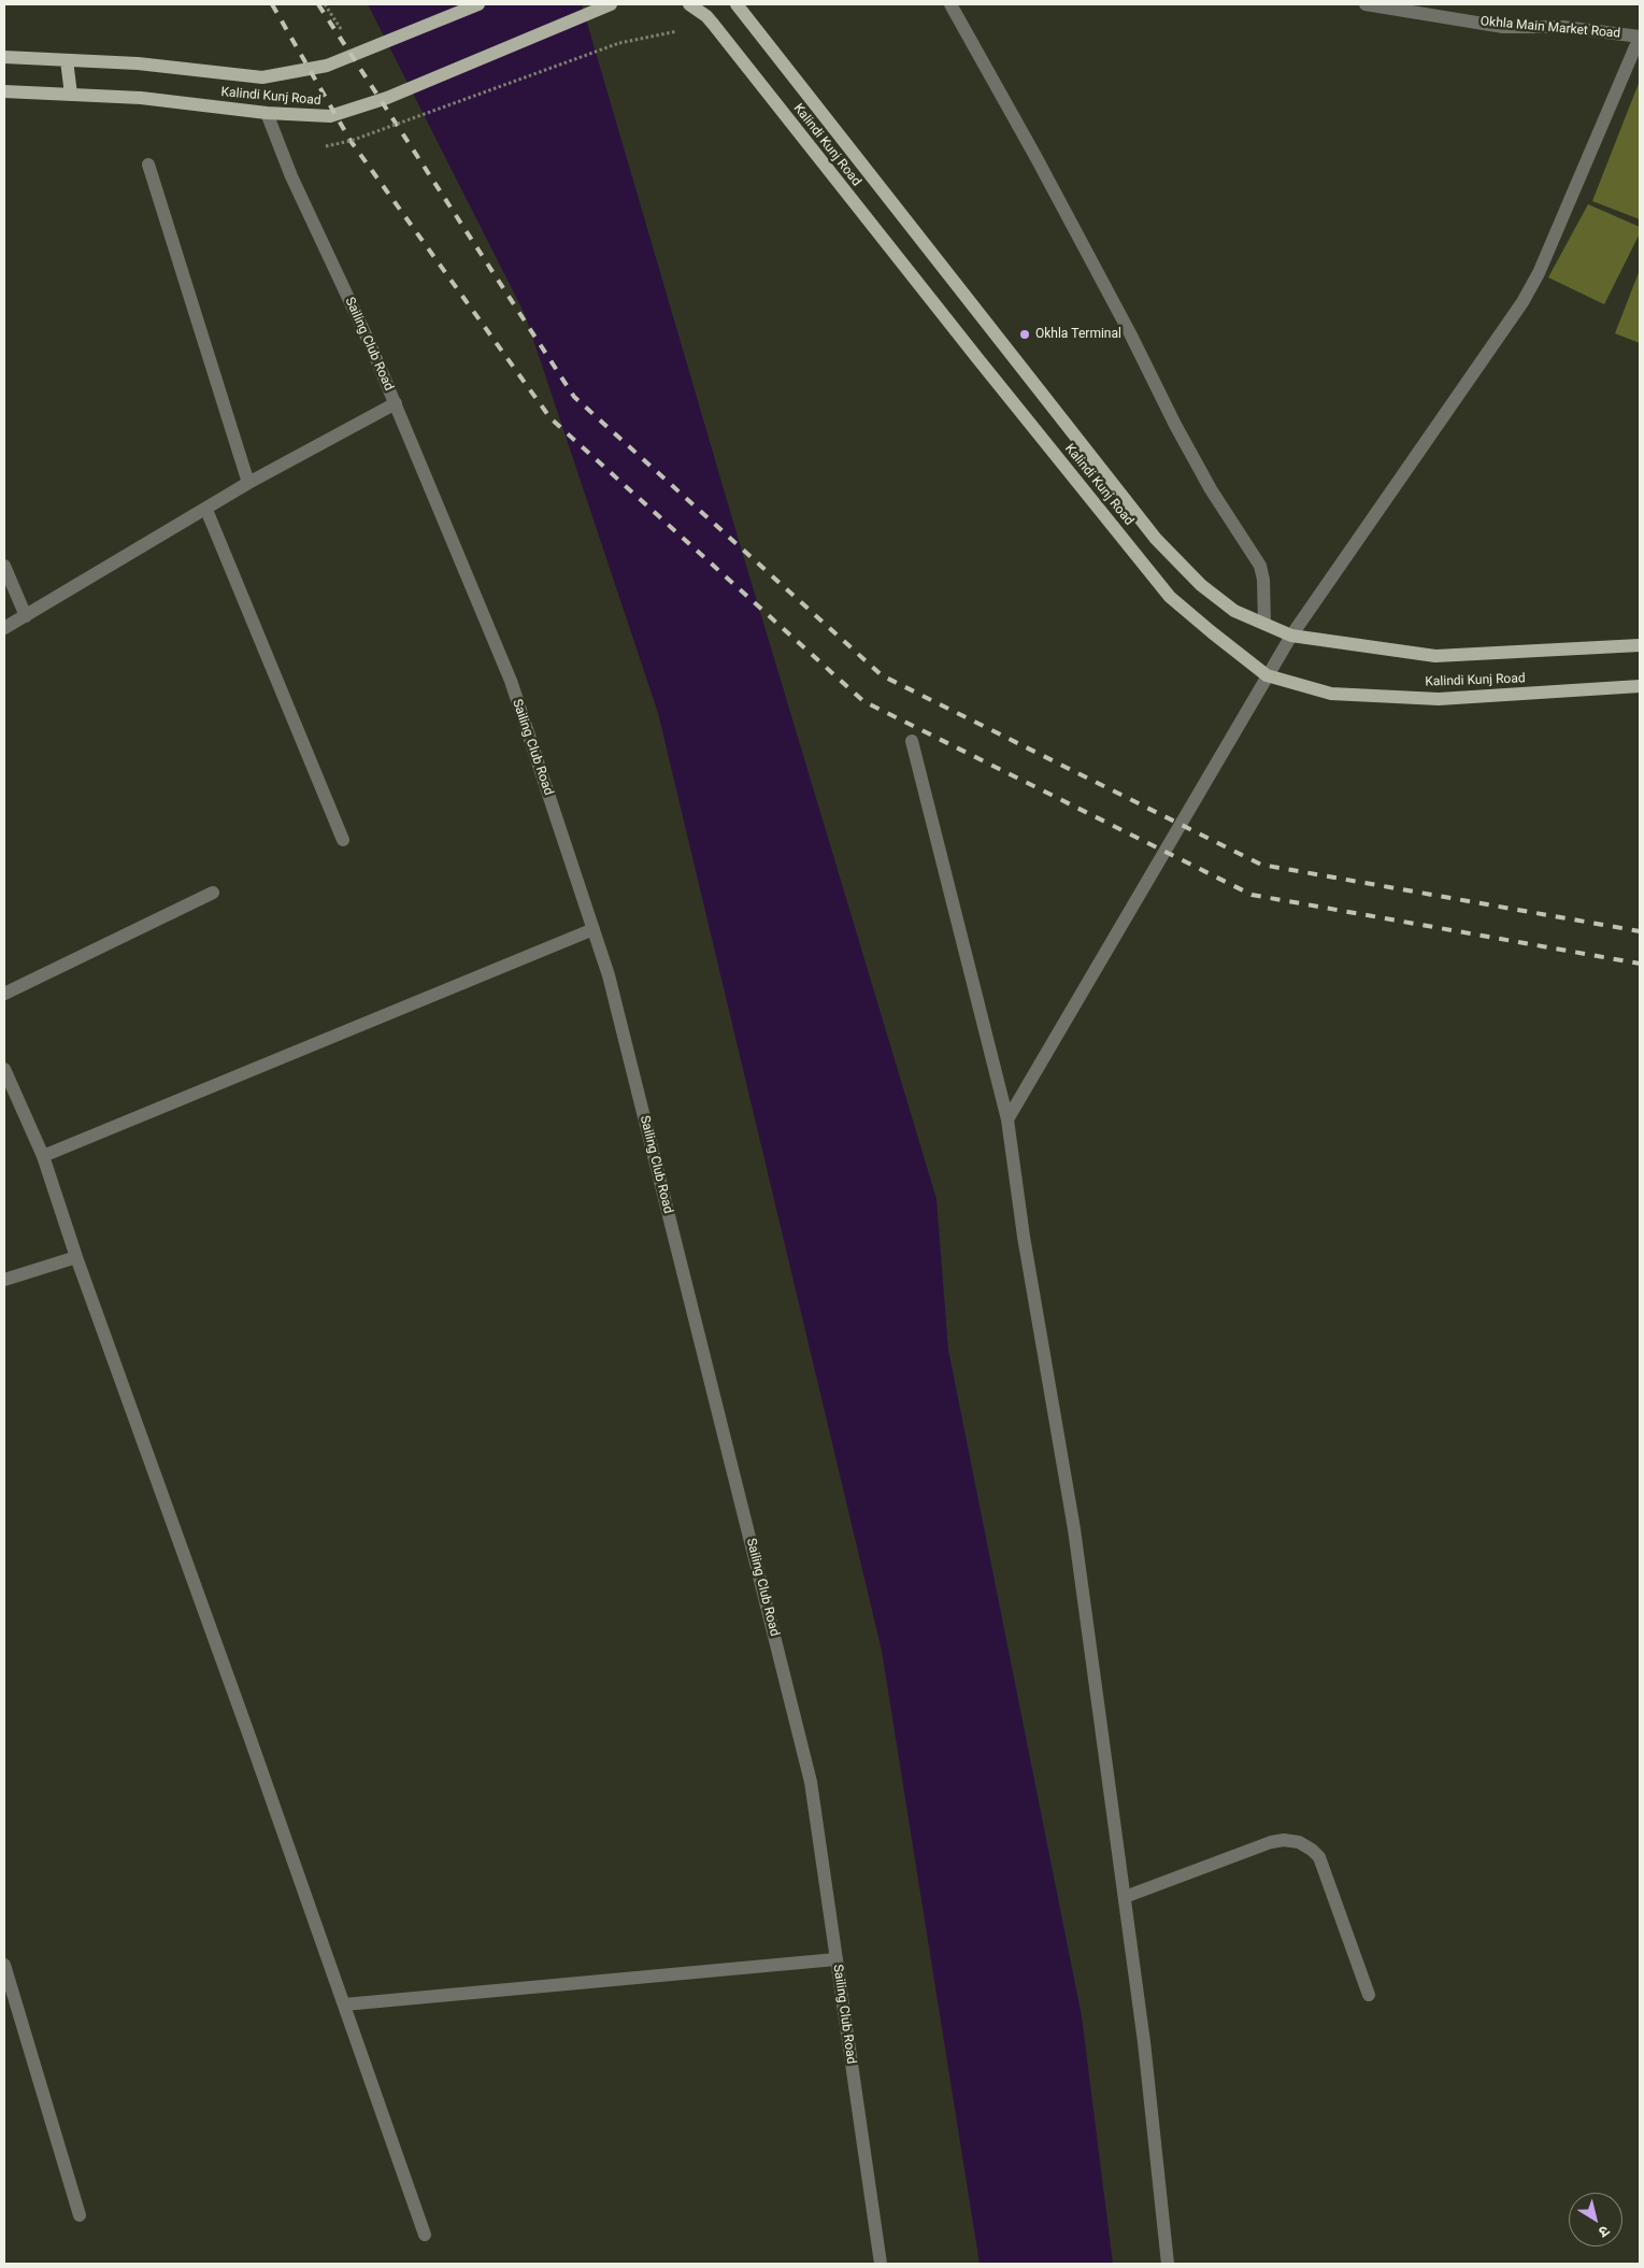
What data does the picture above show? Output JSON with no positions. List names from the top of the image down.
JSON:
{
  "streets": {
    "main road": ["Kalindi Kunj Road"],
    "street": ["Okhla Main Market Road", "Sailing Club Road"]
  },
  "crossings": [
    ["Kalindi Kunj Road", "Sailing Club Road"]
  ],
  "places": ["Okhla Terminal"],
  "north": "bottom right"
}
